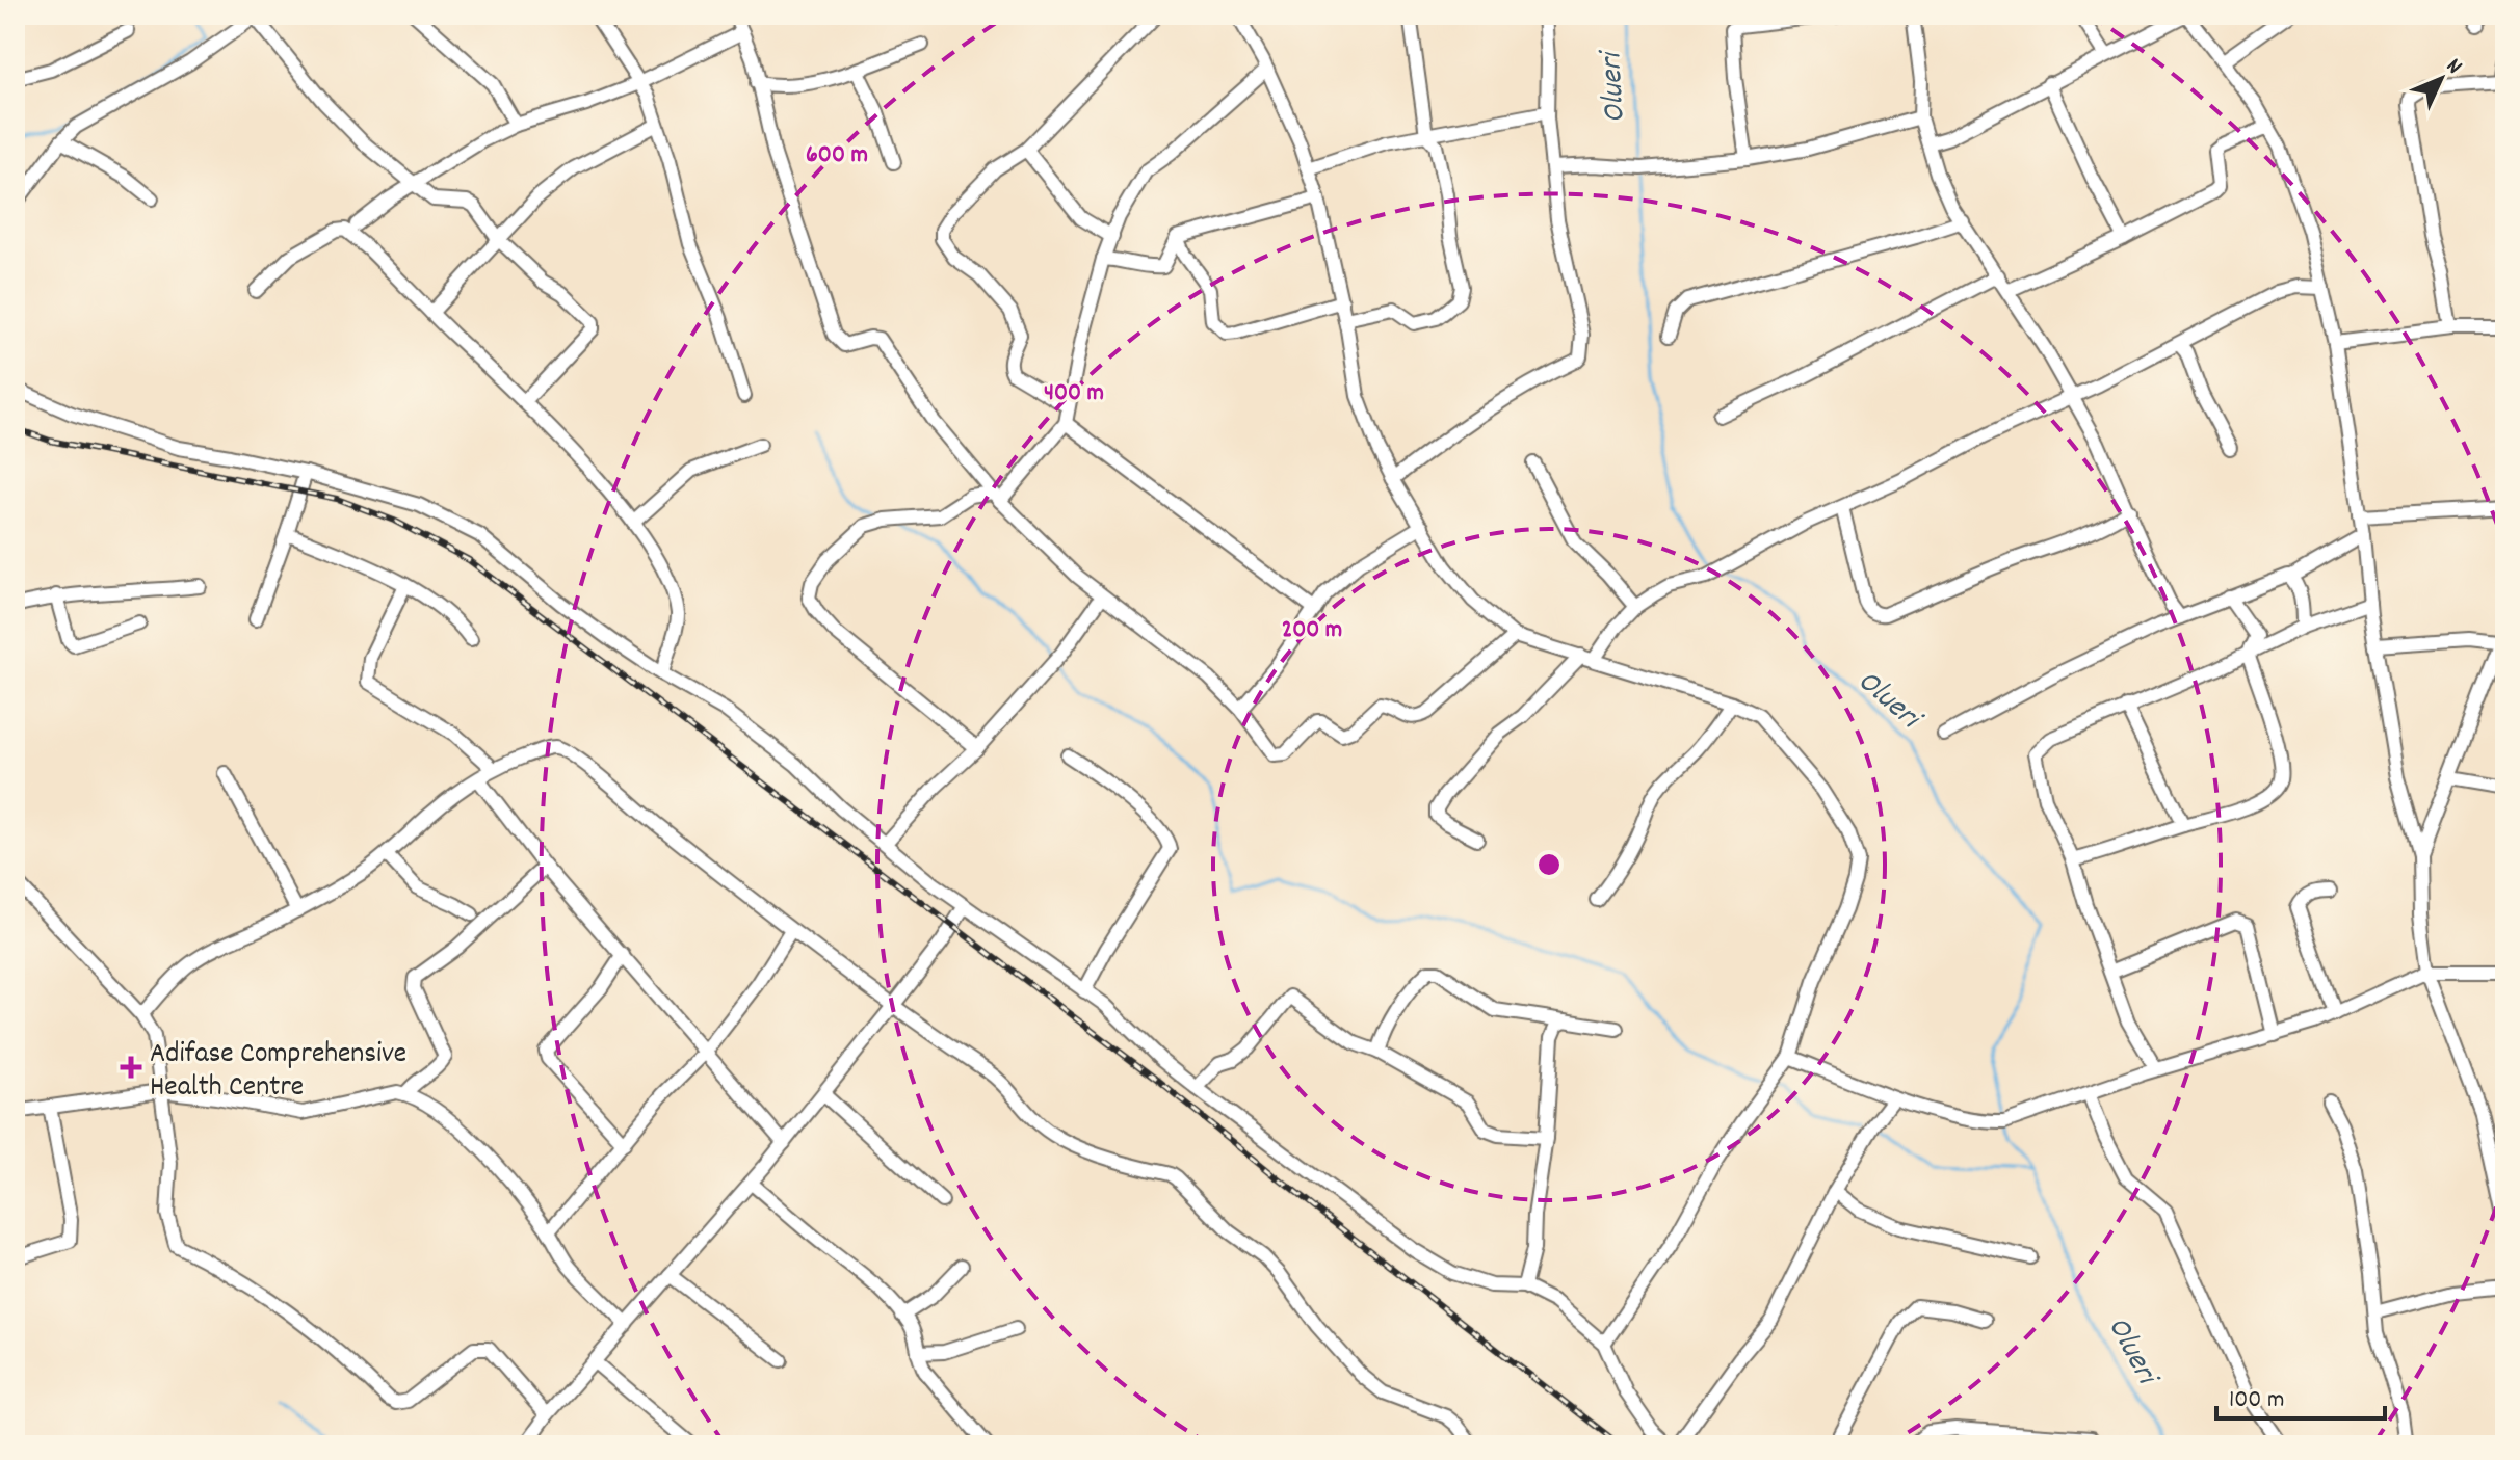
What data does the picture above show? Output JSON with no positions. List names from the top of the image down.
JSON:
{
  "water": ["Olueri"],
  "places": {
    "health": ["Adifase Comprehensive Health Centre"]
  },
  "scale_bar": "100 m",
  "north": "top right",
  "rings": ["600 m", "400 m", "200 m"]
}
